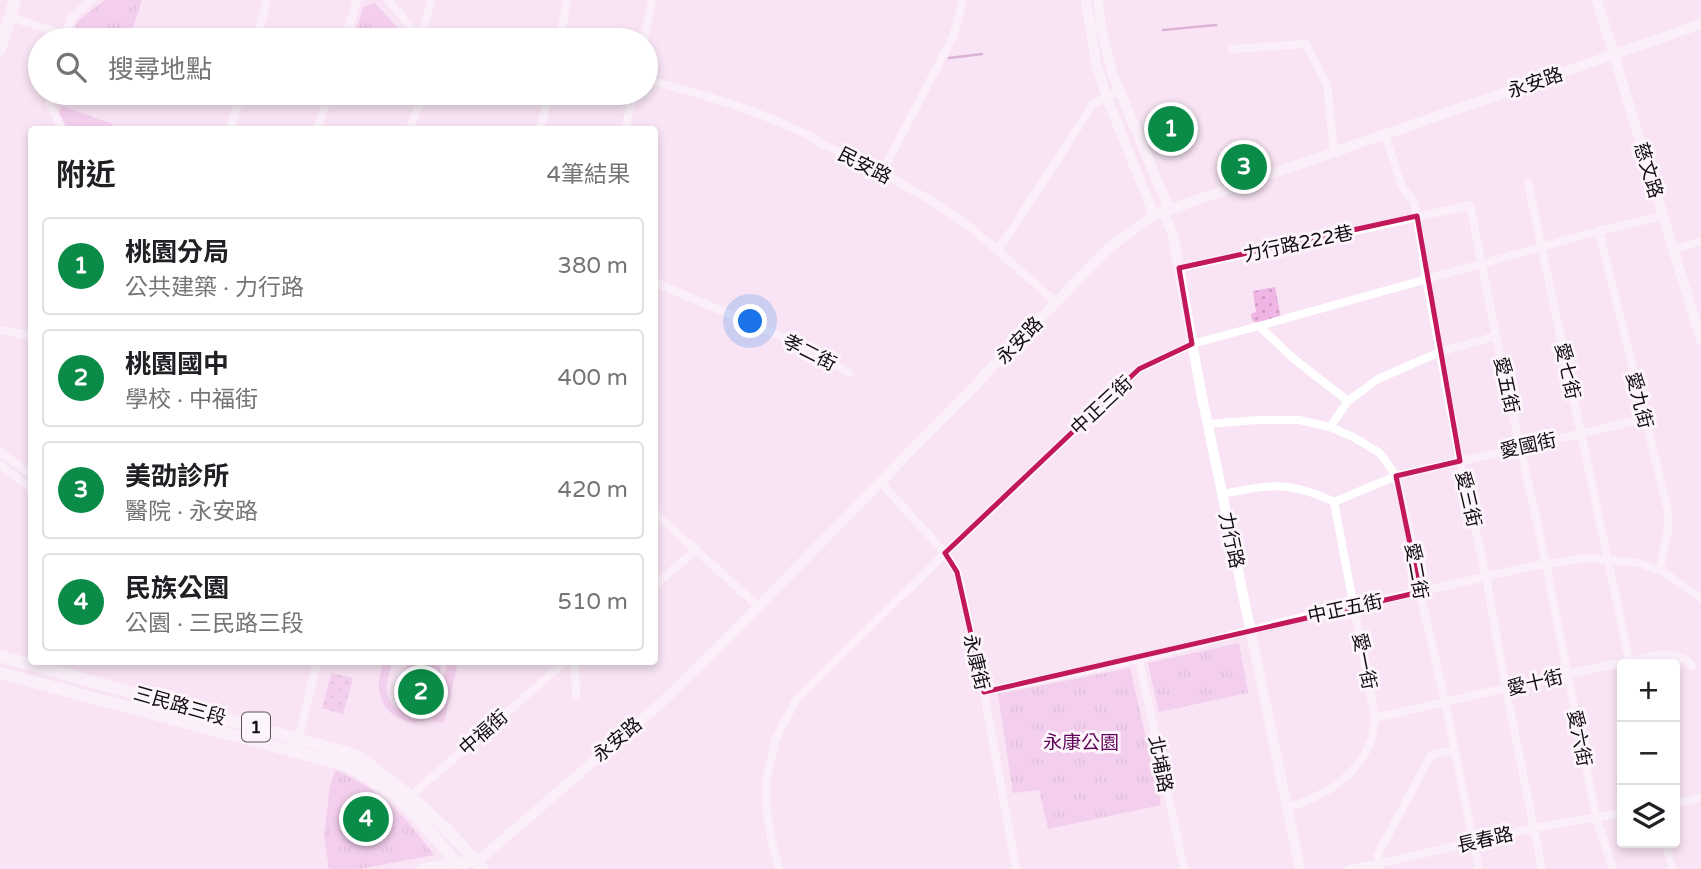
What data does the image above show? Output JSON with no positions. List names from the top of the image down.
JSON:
{
  "streets": {
    "main road": [
      "永安路",
      "慈文路",
      "力行路",
      "三民路三段",
      "1"
    ],
    "street": [
      "民安路",
      "力行路222巷",
      "孝二街",
      "愛七街",
      "愛五街",
      "愛九街",
      "中正三街",
      "愛國街",
      "愛三街",
      "愛二街",
      "中正五街",
      "愛一街",
      "永康街",
      "愛十街",
      "中福街",
      "愛六街",
      "北埔路",
      "長春路"
    ]
  },
  "crossings": [
    ["永安路", "民安路"],
    ["永安路", "慈文路"],
    ["永安路", "愛三街"],
    ["永安路", "力行路"],
    ["永安路", "永康街"],
    ["永安路", "三民路三段"],
    ["慈文路", "中正三街"],
    ["力行路222巷", "愛五街"],
    ["力行路222巷", "愛三街"],
    ["力行路222巷", "力行路"],
    ["愛七街", "中正三街"],
    ["愛七街", "愛國街"],
    ["愛七街", "中正五街"],
    ["愛五街", "中正三街"],
    ["愛五街", "愛國街"],
    ["愛五街", "中正五街"],
    ["愛五街", "愛六街"],
    ["愛九街", "中正三街"],
    ["愛九街", "愛國街"],
    ["愛九街", "中正五街"],
    ["中正三街", "愛三街"],
    ["中正三街", "力行路"],
    ["中正三街", "永康街"],
    ["愛國街", "愛三街"],
    ["愛國街", "愛二街"],
    ["愛國街", "愛一街"],
    ["愛三街", "中正五街"],
    ["愛三街", "愛十街"],
    ["愛三街", "長春路"],
    ["力行路", "愛二街"],
    ["力行路", "中正五街"],
    ["力行路", "愛一街"],
    ["愛二街", "中正五街"],
    ["愛二街", "愛十街"],
    ["愛二街", "長春路"],
    ["中正五街", "愛一街"],
    ["中正五街", "永康街"],
    ["中正五街", "愛六街"],
    ["中正五街", "北埔路"],
    ["愛一街", "愛十街"],
    ["愛十街", "愛六街"],
    ["三民路三段", "中福街"],
    ["愛六街", "長春路"]
  ],
  "parks": ["永康公園"],
  "page": {
    "search": "搜尋地點",
    "pins": [
      "1",
      "3",
      "2",
      "4"
    ],
    "heading": ["附近", "4筆結果"],
    "list": [
      {
        "mark": "1",
        "name": "桃園分局",
        "note": "公共建築 · 力行路",
        "value": "380 m"
      },
      {
        "mark": "2",
        "name": "桃園國中",
        "note": "學校 · 中福街",
        "value": "400 m"
      },
      {
        "mark": "3",
        "name": "美劭診所",
        "note": "醫院 · 永安路",
        "value": "420 m"
      },
      {
        "mark": "4",
        "name": "民族公園",
        "note": "公園 · 三民路三段",
        "value": "510 m"
      }
    ],
    "map_buttons": ["+", "−"]
  }
}
